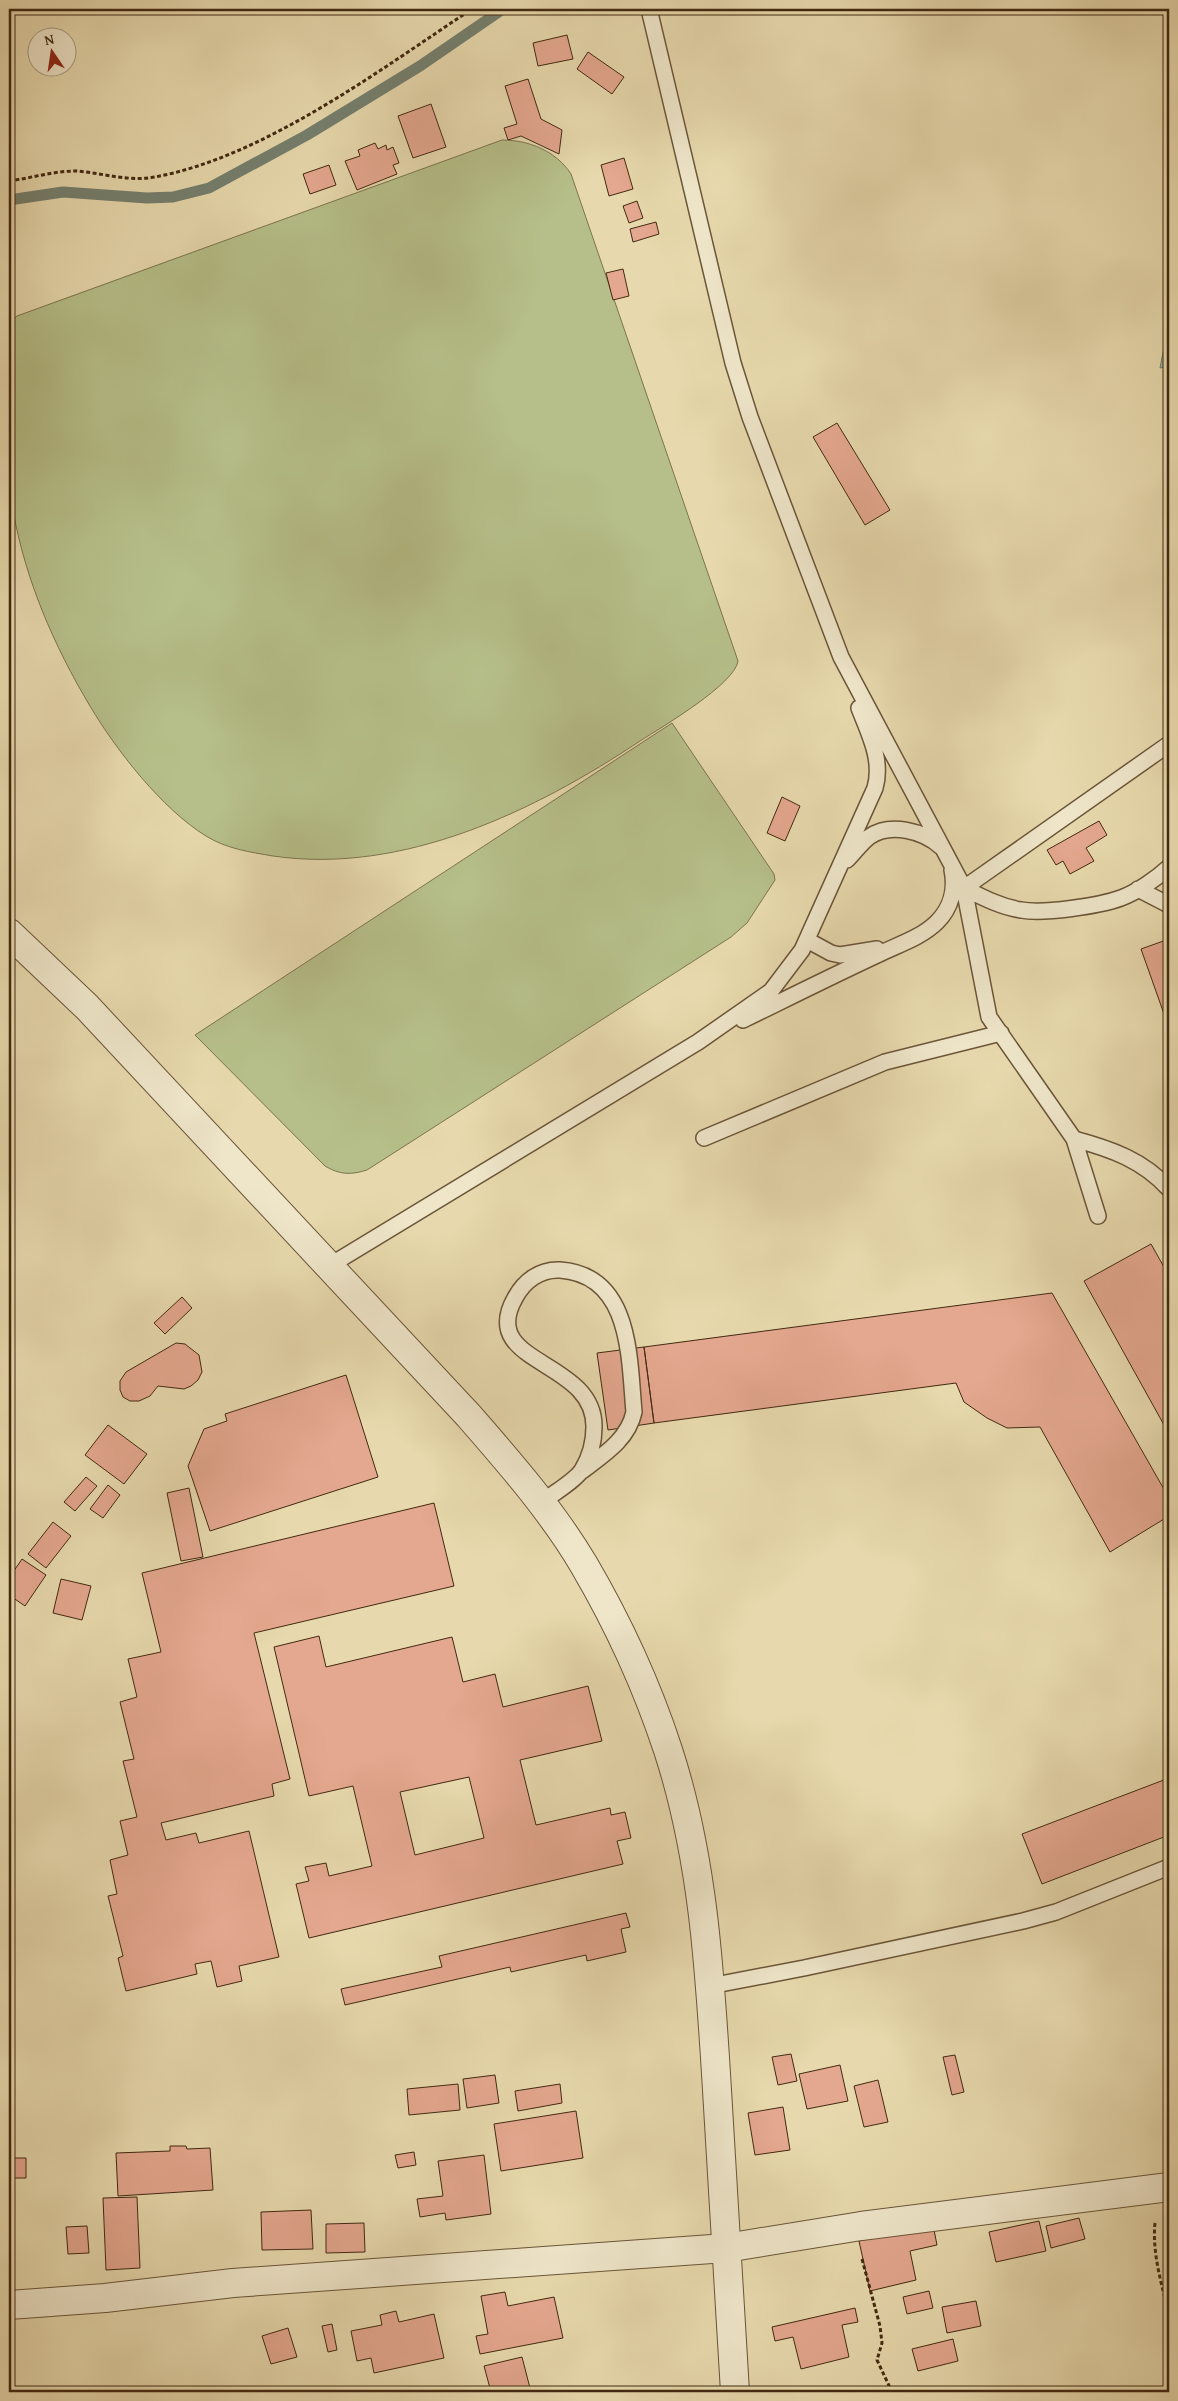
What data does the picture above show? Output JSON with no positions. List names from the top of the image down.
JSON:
{
  "north": "top"
}
